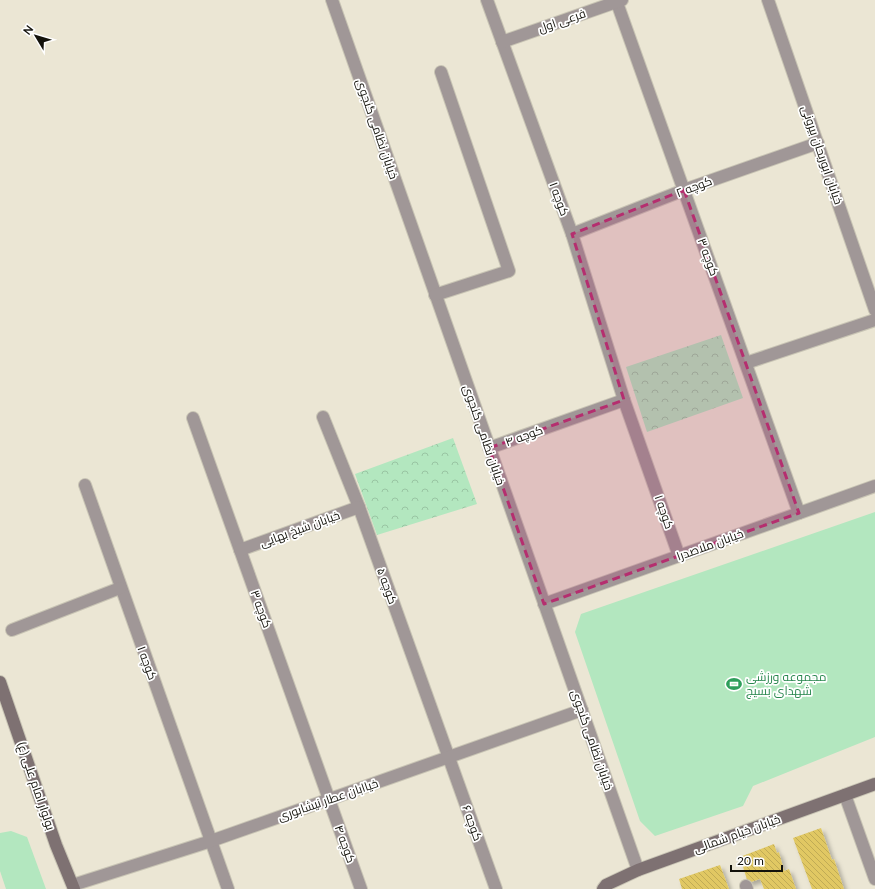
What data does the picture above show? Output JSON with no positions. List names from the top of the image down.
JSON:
{
  "streets": {
    "street": [
      "فرعی اول",
      "خیابان نظامی گنجوی",
      "خیابان ابوریحان بیرونی",
      "کوچه ۲",
      "کوچه ۱",
      "کوچه ۳",
      "کوچه ۴",
      "خیابان شیخ بهایی",
      "خیابان ملاصدرا",
      "کوچه ۵",
      "بولوار امام علی (ع)",
      "خیاابان عطار نیشابوری",
      "کوچه ۶",
      "خیابان خیام شمالی"
    ]
  },
  "crossings": [
    ["فرعی اول", "کوچه ۱"],
    ["فرعی اول", "کوچه ۳"],
    ["خیابان نظامی گنجوی", "کوچه ۴"],
    ["خیابان نظامی گنجوی", "خیابان ملاصدرا"],
    ["خیابان نظامی گنجوی", "خیاابان عطار نیشابوری"],
    ["خیابان نظامی گنجوی", "خیابان خیام شمالی"],
    ["خیابان ابوریحان بیرونی", "کوچه ۲"],
    ["کوچه ۲", "کوچه ۱"],
    ["کوچه ۲", "کوچه ۳"],
    ["کوچه ۱", "کوچه ۴"],
    ["کوچه ۱", "خیابان ملاصدرا"],
    ["کوچه ۱", "خیاابان عطار نیشابوری"],
    ["کوچه ۳", "کوچه ۴"],
    ["کوچه ۳", "خیابان شیخ بهایی"],
    ["کوچه ۳", "خیابان ملاصدرا"],
    ["کوچه ۳", "خیاابان عطار نیشابوری"],
    ["کوچه ۴", "خیاابان عطار نیشابوری"],
    ["خیابان شیخ بهایی", "کوچه ۵"],
    ["کوچه ۵", "خیاابان عطار نیشابوری"],
    ["کوچه ۵", "کوچه ۶"],
    ["بولوار امام علی (ع)", "خیاابان عطار نیشابوری"],
    ["خیاابان عطار نیشابوری", "کوچه ۶"]
  ],
  "places": {
    "sports": ["مجموعه ورزشی شهدای بسیج"]
  },
  "scale_bar": "20 m",
  "north": "top left"
}
